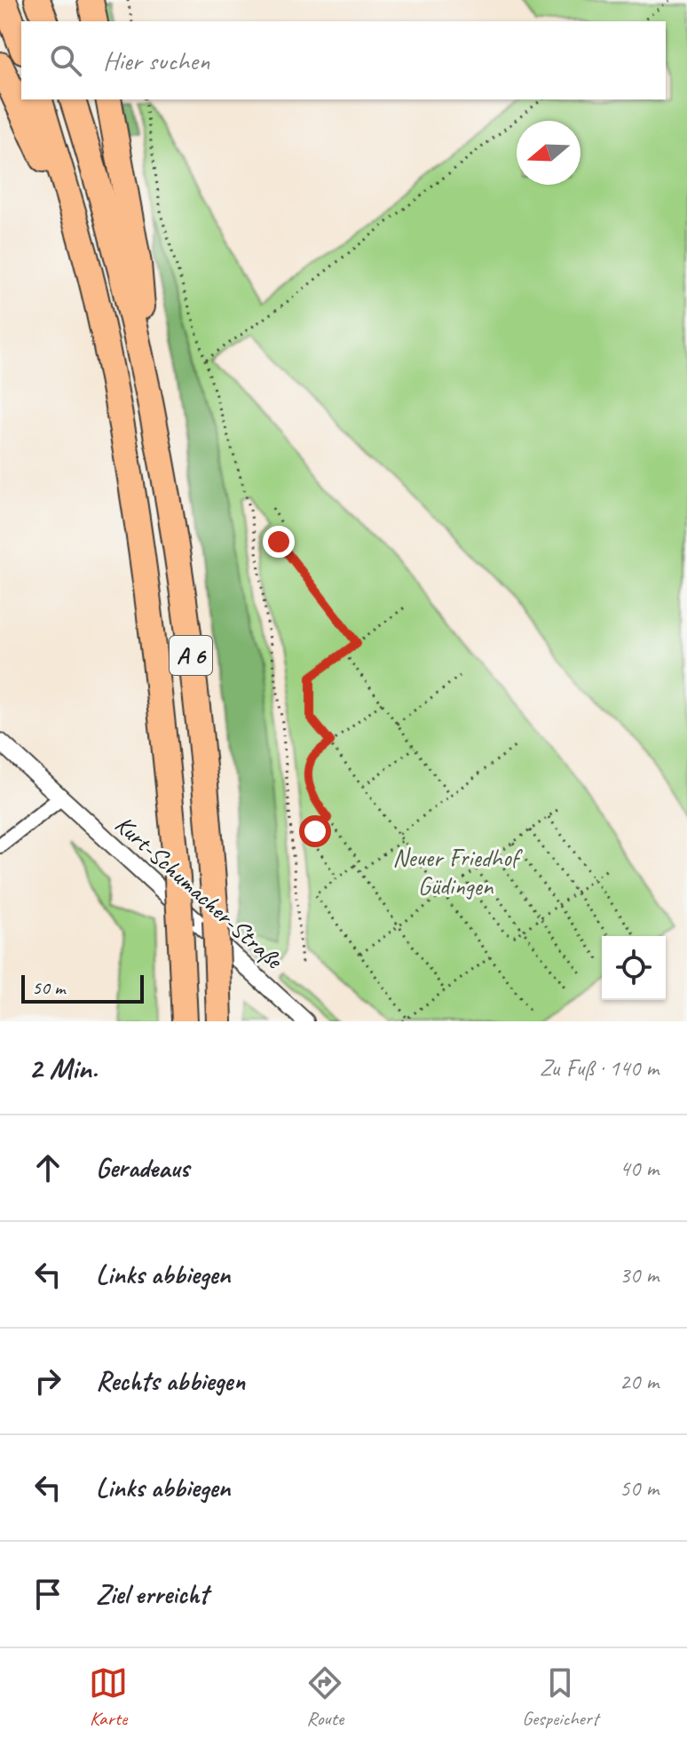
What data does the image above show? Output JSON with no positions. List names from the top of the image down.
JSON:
{
  "streets": {
    "highway": ["A 6"],
    "street": ["Kurt-Schumacher-Straße"]
  },
  "parks": ["Neuer Friedhof Güdingen"],
  "scale_bar": "50 m",
  "north": "left",
  "page": {
    "search": "Hier suchen",
    "scale": "50 m",
    "heading": ["2 Min.", "Zu Fuß · 140 m"],
    "list": [
      ["Geradeaus", "40 m"],
      ["Links abbiegen", "30 m"],
      ["Rechts abbiegen", "20 m"],
      ["Links abbiegen", "50 m"],
      "Ziel erreicht"
    ],
    "nav": ["Karte", "Route", "Gespeichert"]
  }
}
